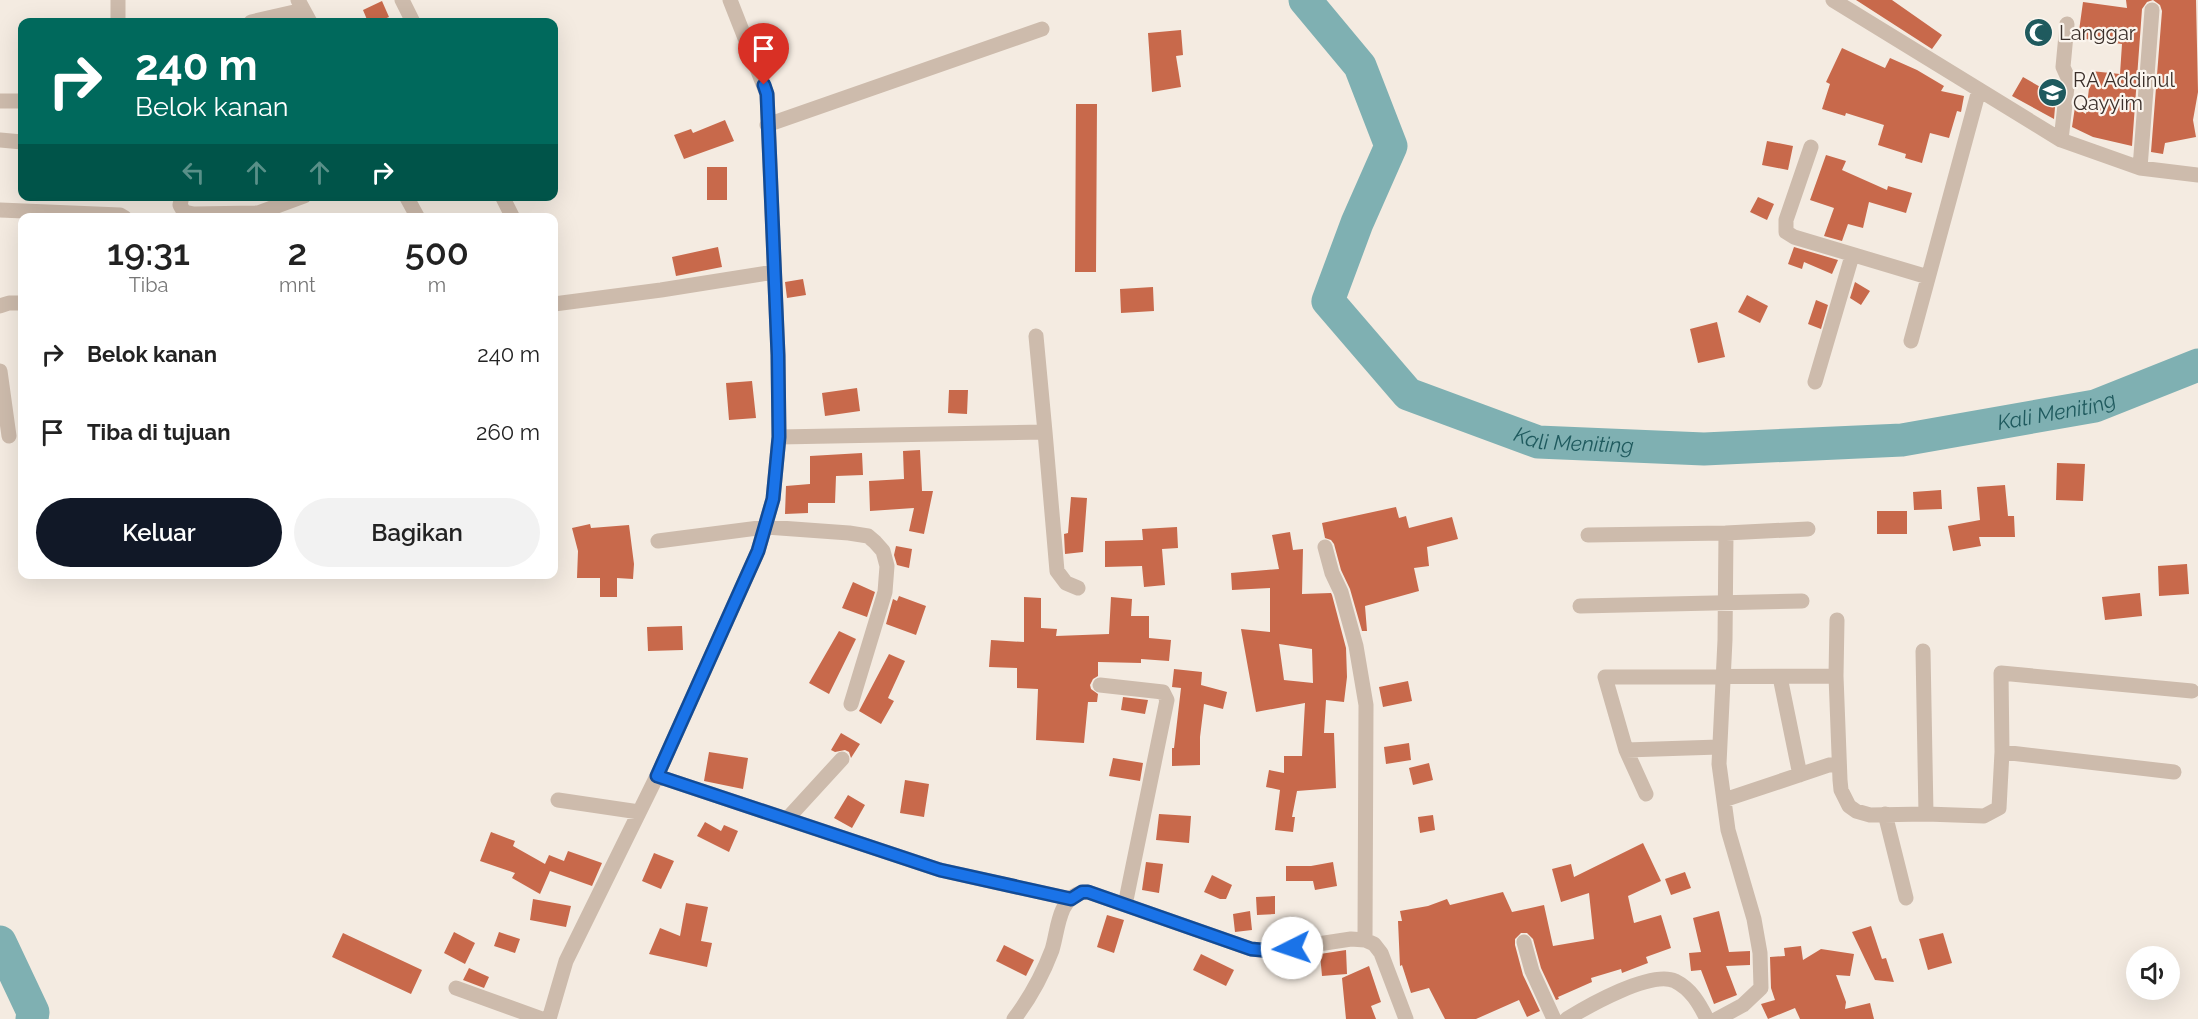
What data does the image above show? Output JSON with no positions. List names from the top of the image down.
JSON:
{
  "water": ["Kali Meniting"],
  "places": {
    "mosque": ["Langgar"],
    "school or university": ["RA Addinul Qayyim"]
  },
  "page": {
    "turn": ["240 m", "Belok kanan"],
    "eta": [
      "19:31",
      "Tiba",
      "2",
      "mnt",
      "500",
      "m"
    ],
    "list": [
      {
        "name": "Belok kanan",
        "value": "240 m"
      },
      {
        "name": "Tiba di tujuan",
        "value": "260 m"
      }
    ],
    "buttons": ["Keluar", "Bagikan"]
  }
}
